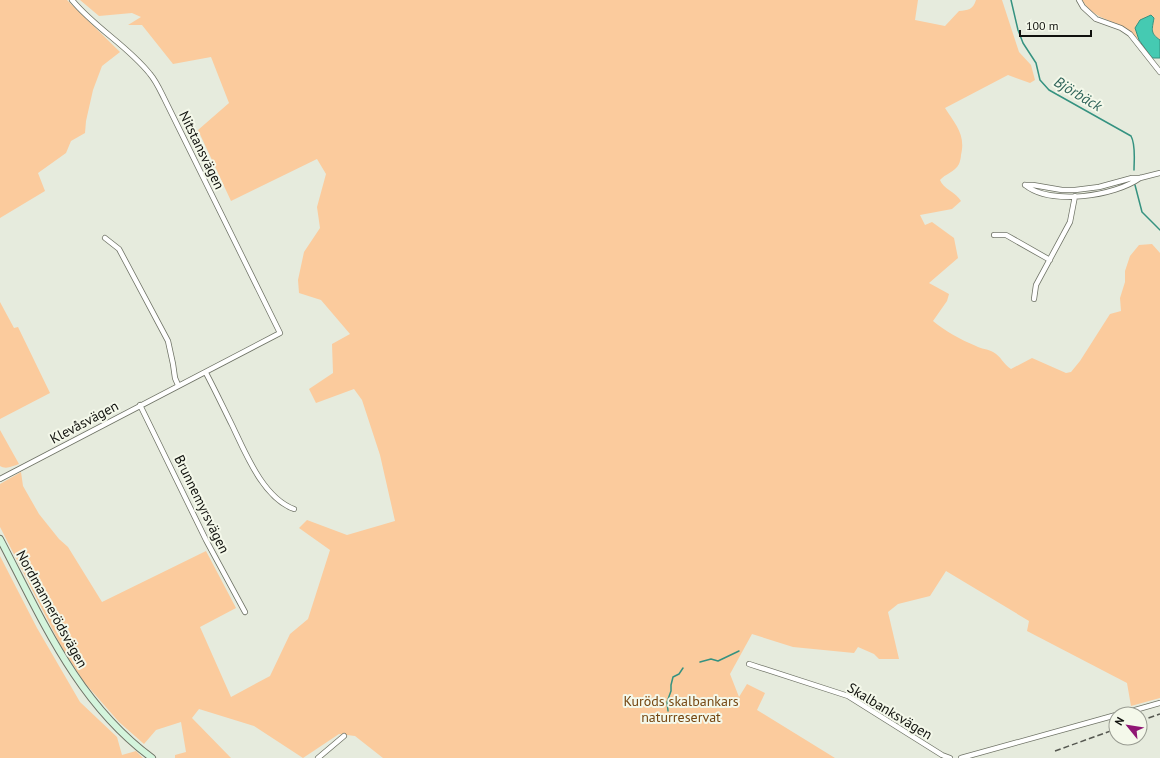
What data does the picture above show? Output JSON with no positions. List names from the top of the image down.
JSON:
{
  "streets": {
    "main road": ["Nordmannerödsvägen"],
    "street": [
      "Nitstansvägen",
      "Klevåsvägen",
      "Brunnemyrsvägen",
      "Skalbanksvägen"
    ]
  },
  "crossings": [
    ["Nitstansvägen", "Klevåsvägen"],
    ["Klevåsvägen", "Brunnemyrsvägen"]
  ],
  "water": ["Björbäck"],
  "parks": ["Kuröds skalbankars naturreservat"],
  "scale_bar": "100 m",
  "north": "top left"
}
